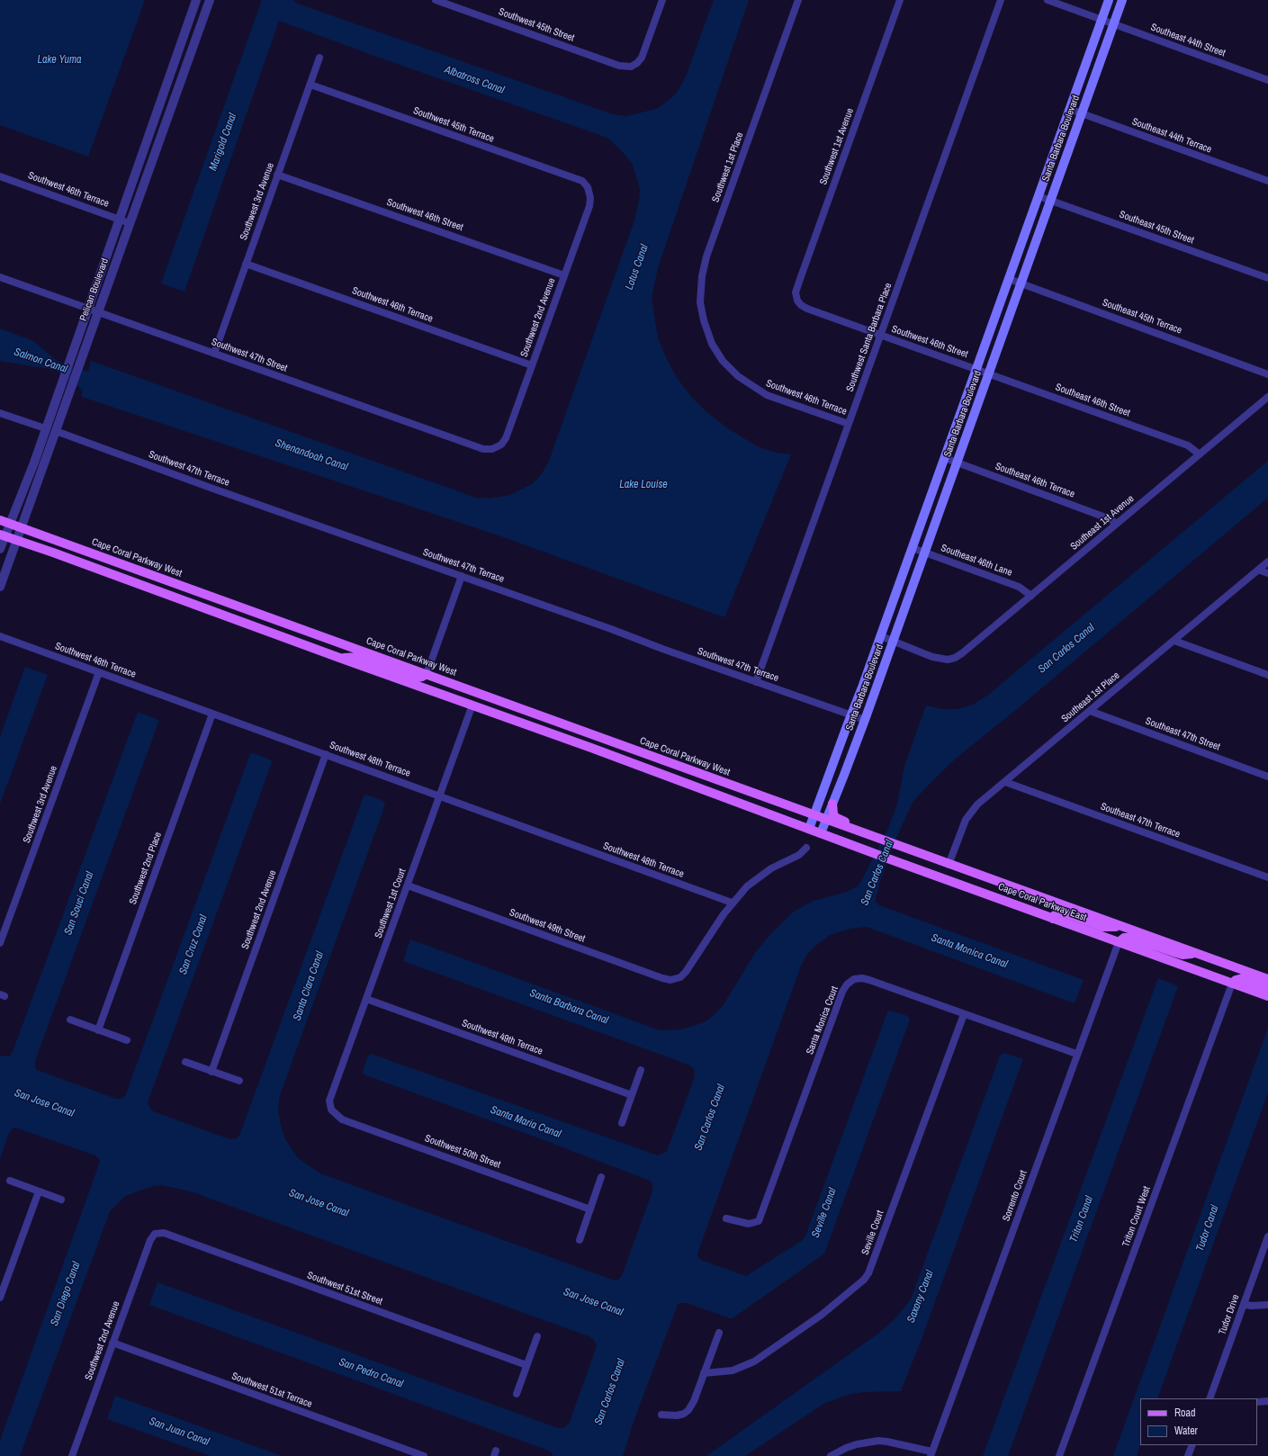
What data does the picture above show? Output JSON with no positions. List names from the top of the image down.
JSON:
{
  "streets": {
    "main road": ["Santa Barbara Boulevard", "Cape Coral Parkway West", "Cape Coral Parkway East"],
    "street": [
      "Southwest 45th Street",
      "Southeast 44th Street",
      "Southwest 45th Terrace",
      "Southeast 44th Terrace",
      "Southwest 1st Avenue",
      "Southwest 1st Place",
      "Southwest 46th Terrace",
      "Southwest 3rd Avenue",
      "Southwest 46th Street",
      "Southeast 45th Street",
      "Pelican Boulevard",
      "Southeast 45th Terrace",
      "Southwest 2nd Avenue",
      "Southwest Santa Barbara Place",
      "Southwest 47th Street",
      "Southeast 46th Street",
      "Southwest 47th Terrace",
      "Southeast 46th Terrace",
      "Southeast 1st Avenue",
      "Southeast 46th Lane",
      "Southwest 48th Terrace",
      "Southeast 1st Place",
      "Southeast 47th Street",
      "Southeast 47th Terrace",
      "Southwest 2nd Place",
      "Southwest 1st Court",
      "Southwest 49th Street",
      "Santa Monica Court",
      "Southwest 49th Terrace",
      "Southwest 50th Street",
      "Sorrento Court",
      "Triton Court West",
      "Seville Court",
      "Southwest 51st Street",
      "Tudor Drive",
      "Southwest 51st Terrace"
    ]
  },
  "crossings": [
    ["Southeast 44th Street", "Santa Barbara Boulevard"],
    ["Southwest 45th Terrace", "Southwest 3rd Avenue"],
    ["Southwest 45th Terrace", "Southwest 2nd Avenue"],
    ["Southeast 44th Terrace", "Santa Barbara Boulevard"],
    ["Santa Barbara Boulevard", "Southwest 46th Street"],
    ["Santa Barbara Boulevard", "Southeast 45th Street"],
    ["Santa Barbara Boulevard", "Southeast 45th Terrace"],
    ["Santa Barbara Boulevard", "Southeast 46th Street"],
    ["Santa Barbara Boulevard", "Southwest 47th Terrace"],
    ["Santa Barbara Boulevard", "Southeast 46th Terrace"],
    ["Santa Barbara Boulevard", "Southeast 1st Avenue"],
    ["Santa Barbara Boulevard", "Cape Coral Parkway West"],
    ["Santa Barbara Boulevard", "Southeast 46th Lane"],
    ["Santa Barbara Boulevard", "Cape Coral Parkway East"],
    ["Southwest 1st Avenue", "Southwest 46th Street"],
    ["Southwest 1st Place", "Southwest 46th Terrace"],
    ["Southwest 46th Terrace", "Southwest 3rd Avenue"],
    ["Southwest 46th Terrace", "Pelican Boulevard"],
    ["Southwest 46th Terrace", "Southwest 2nd Avenue"],
    ["Southwest 46th Terrace", "Southwest Santa Barbara Place"],
    ["Southwest 3rd Avenue", "Southwest 46th Street"],
    ["Southwest 3rd Avenue", "Southwest 47th Street"],
    ["Southwest 3rd Avenue", "Southwest 48th Terrace"],
    ["Southwest 46th Street", "Southwest 2nd Avenue"],
    ["Southwest 46th Street", "Southwest Santa Barbara Place"],
    ["Southwest 46th Street", "Southeast 46th Street"],
    ["Pelican Boulevard", "Southwest 47th Street"],
    ["Pelican Boulevard", "Southwest 47th Terrace"],
    ["Pelican Boulevard", "Cape Coral Parkway West"],
    ["Southwest 2nd Avenue", "Southwest 47th Street"],
    ["Southwest 2nd Avenue", "Southwest 48th Terrace"],
    ["Southwest 2nd Avenue", "Southwest 51st Street"],
    ["Southwest 2nd Avenue", "Southwest 51st Terrace"],
    ["Southwest Santa Barbara Place", "Southwest 47th Terrace"],
    ["Southeast 46th Street", "Southeast 1st Avenue"],
    ["Southeast 46th Terrace", "Southeast 1st Avenue"],
    ["Southeast 1st Avenue", "Southeast 46th Lane"],
    ["Southwest 48th Terrace", "Southwest 2nd Place"],
    ["Southwest 48th Terrace", "Southwest 1st Court"],
    ["Southwest 48th Terrace", "Southwest 49th Street"],
    ["Southeast 1st Place", "Southeast 47th Street"],
    ["Southeast 1st Place", "Southeast 47th Terrace"],
    ["Southeast 1st Place", "Cape Coral Parkway East"],
    ["Cape Coral Parkway East", "Sorrento Court"],
    ["Cape Coral Parkway East", "Triton Court West"],
    ["Southwest 1st Court", "Southwest 49th Street"],
    ["Southwest 1st Court", "Southwest 49th Terrace"],
    ["Southwest 1st Court", "Southwest 50th Street"],
    ["Santa Monica Court", "Sorrento Court"],
    ["Santa Monica Court", "Seville Court"]
  ],
  "water": [
    "Lake Yuma",
    "Albatross Canal",
    "Marigold Canal",
    "Lotus Canal",
    "Salmon Canal",
    "Shenandoah Canal",
    "Lake Louise",
    "San Carlos Canal",
    "San Souci Canal",
    "San Cruz Canal",
    "Santa Monica Canal",
    "Santa Clara Canal",
    "Santa Barbara Canal",
    "San Jose Canal",
    "Santa Maria Canal",
    "Seville Canal",
    "Triton Canal",
    "Tudor Canal",
    "San Diego Canal",
    "Saxony Canal",
    "San Pedro Canal",
    "San Juan Canal"
  ],
  "legend": ["Road", "Water"]
}
